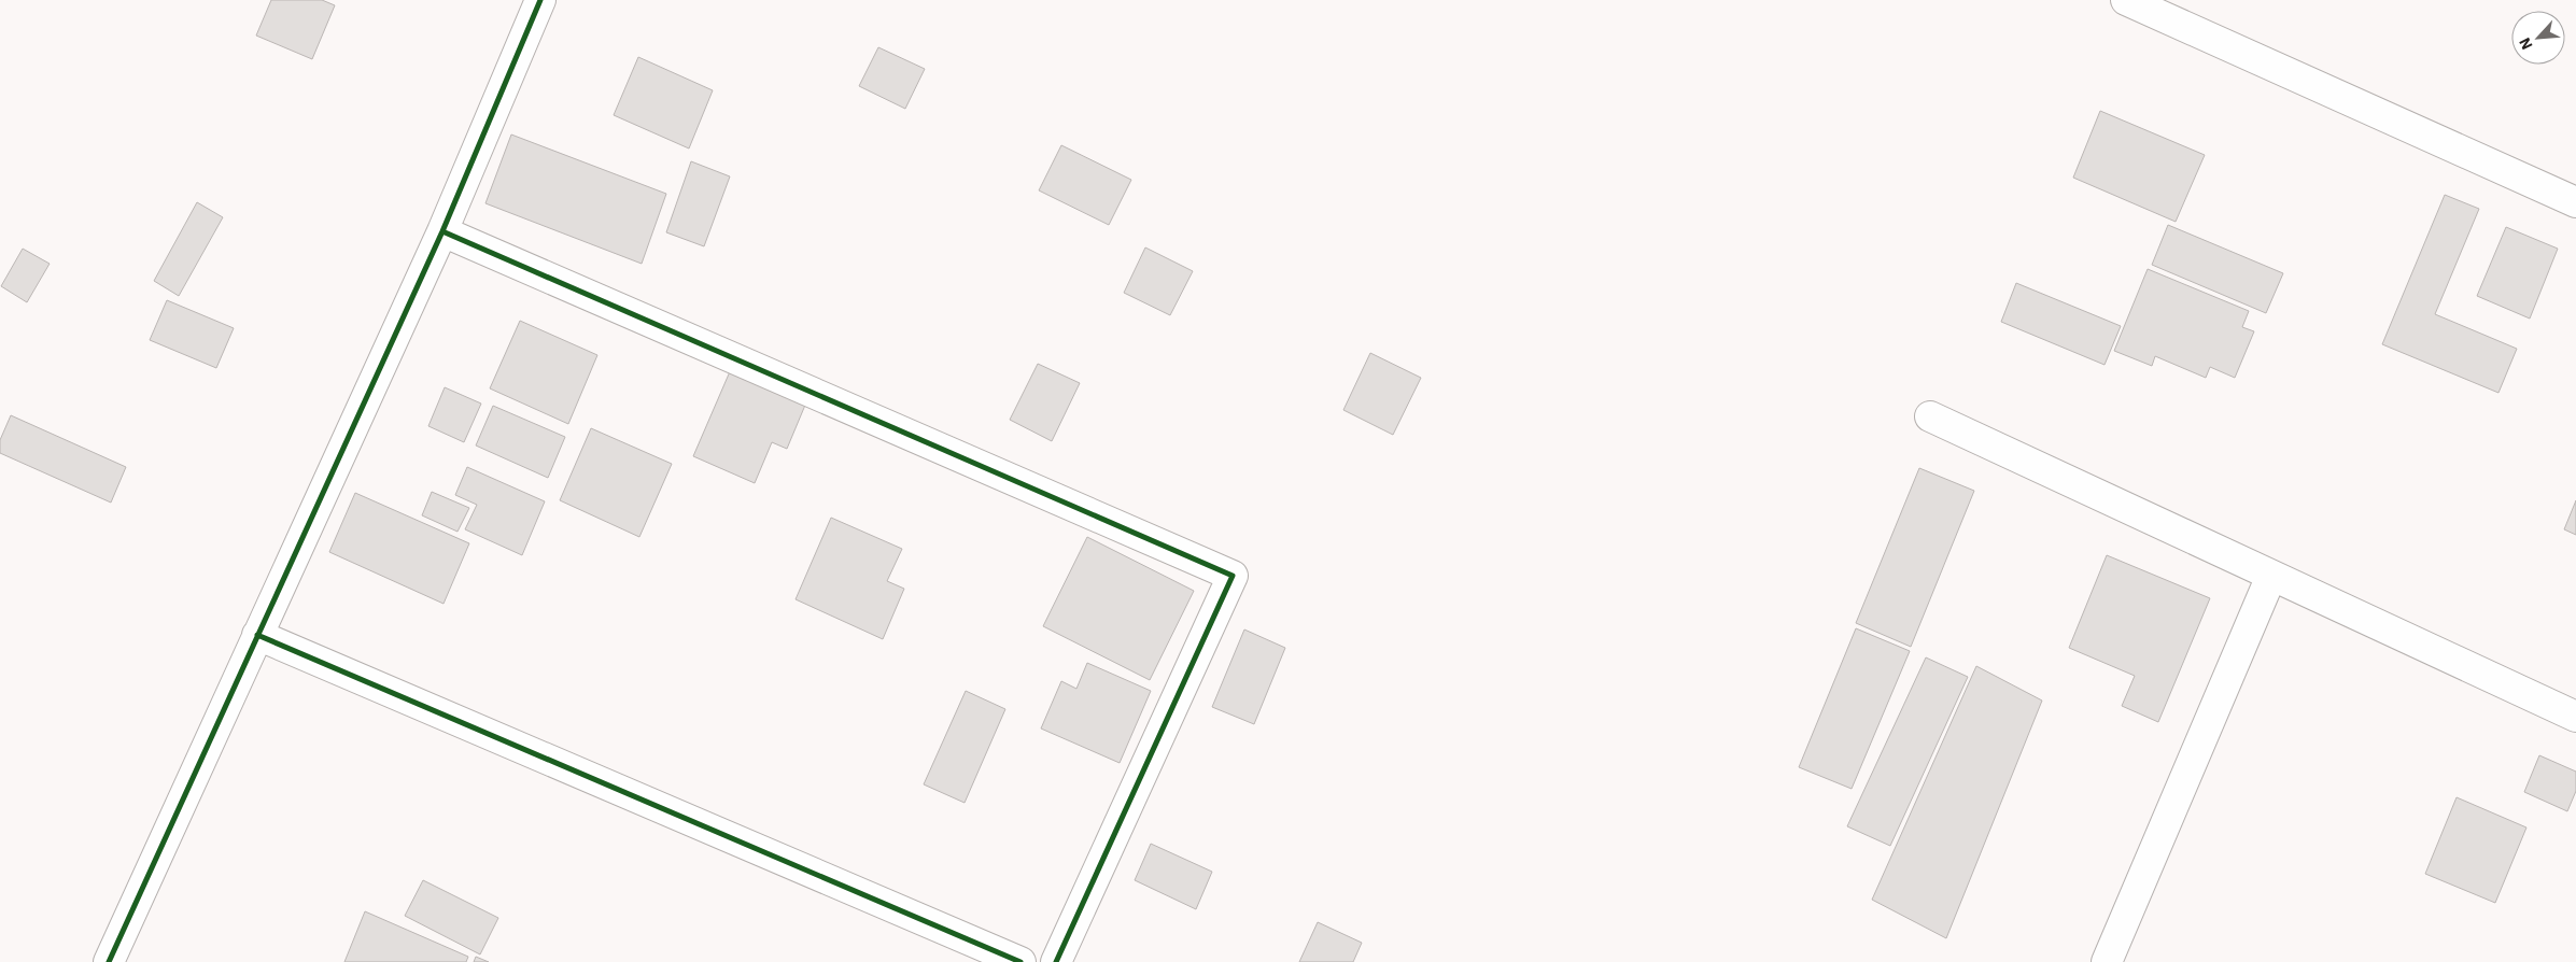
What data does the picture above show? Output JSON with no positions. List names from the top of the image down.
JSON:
{
  "north": "bottom left"
}
